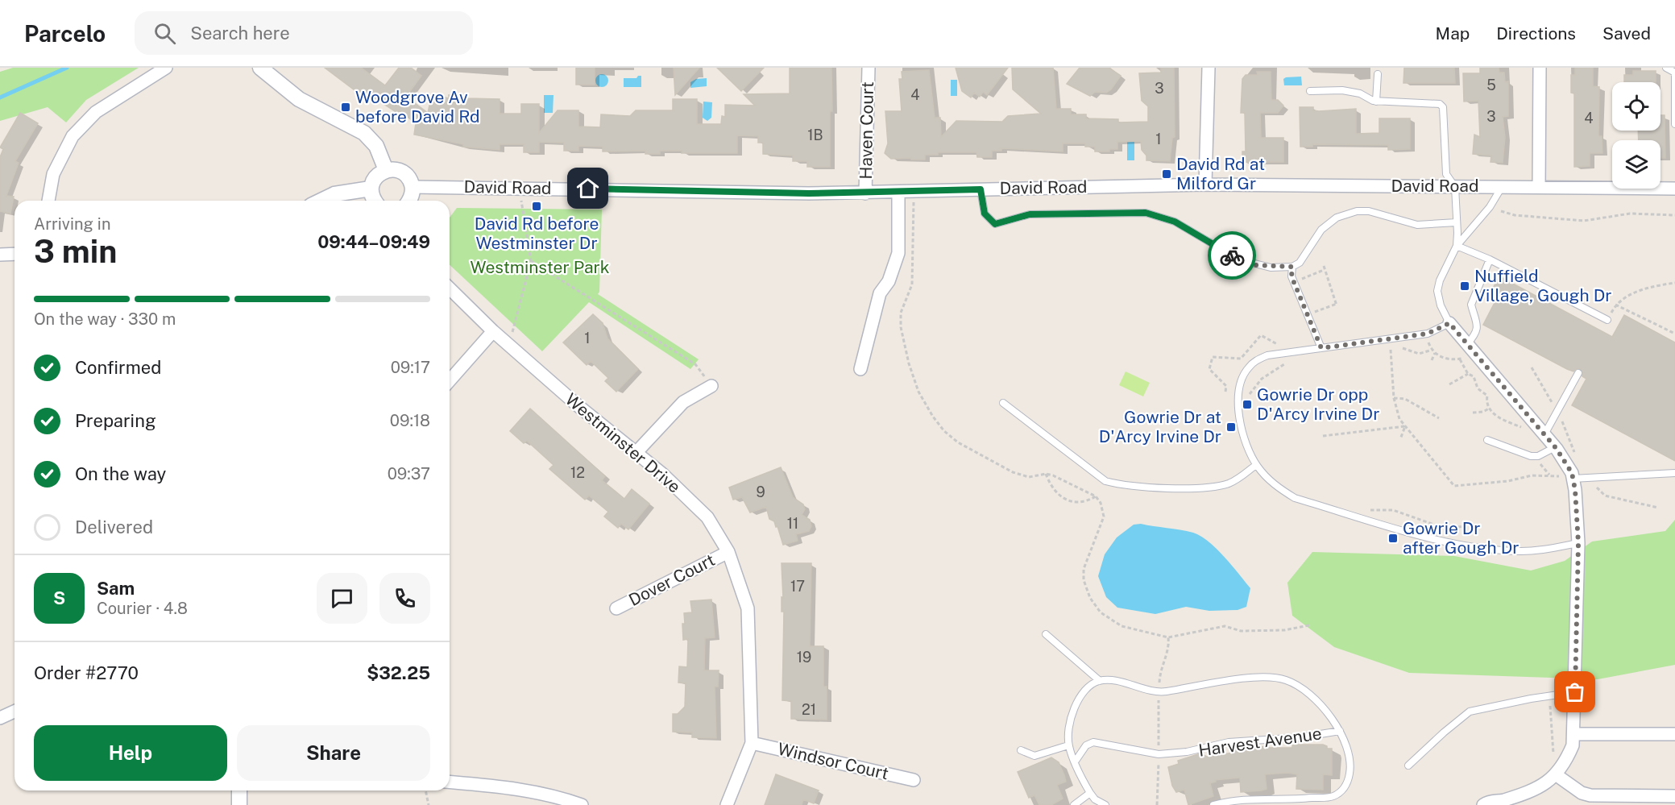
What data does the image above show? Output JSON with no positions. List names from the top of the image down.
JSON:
{
  "streets": {
    "street": [
      "Haven Court",
      "David Road",
      "Westminster Drive",
      "Dover Court",
      "Windsor Court"
    ],
    "lane": ["Harvest Avenue"]
  },
  "crossings": [
    ["Haven Court", "David Road"],
    ["Westminster Drive", "Dover Court"],
    ["Westminster Drive", "Windsor Court"]
  ],
  "parks": ["Westminster Park"],
  "places": {
    "transit": [
      "Woodgrove Av before David Rd",
      "David Rd at Milford Gr",
      "David Rd before Westminster Dr",
      "Nuffield Village, Gough Dr",
      "Gowrie Dr opp D'Arcy Irvine Dr",
      "Gowrie Dr at D'Arcy Irvine Dr",
      "Gowrie Dr after Gough Dr"
    ]
  },
  "house_numbers": [
    "5",
    "3",
    "4",
    "3",
    "4",
    "1B",
    "1",
    "1",
    "12",
    "9",
    "11",
    "17",
    "19",
    "21"
  ],
  "page": {
    "header": "Parcelo",
    "search": "Search here",
    "nav": ["Map", "Directions", "Saved"],
    "heading": ["3 min", "Arriving in", "09:44–09:49"],
    "panel": [
      "Sam",
      "Courier · 4.8",
      "Order #2770",
      "$32.25"
    ],
    "bar": "On the way · 330 m",
    "list": [
      ["Confirmed", "09:17"],
      ["Preparing", "09:18"],
      ["On the way", "09:37"],
      "Delivered"
    ],
    "round": "S",
    "buttons": ["Help", "Share"]
  }
}
